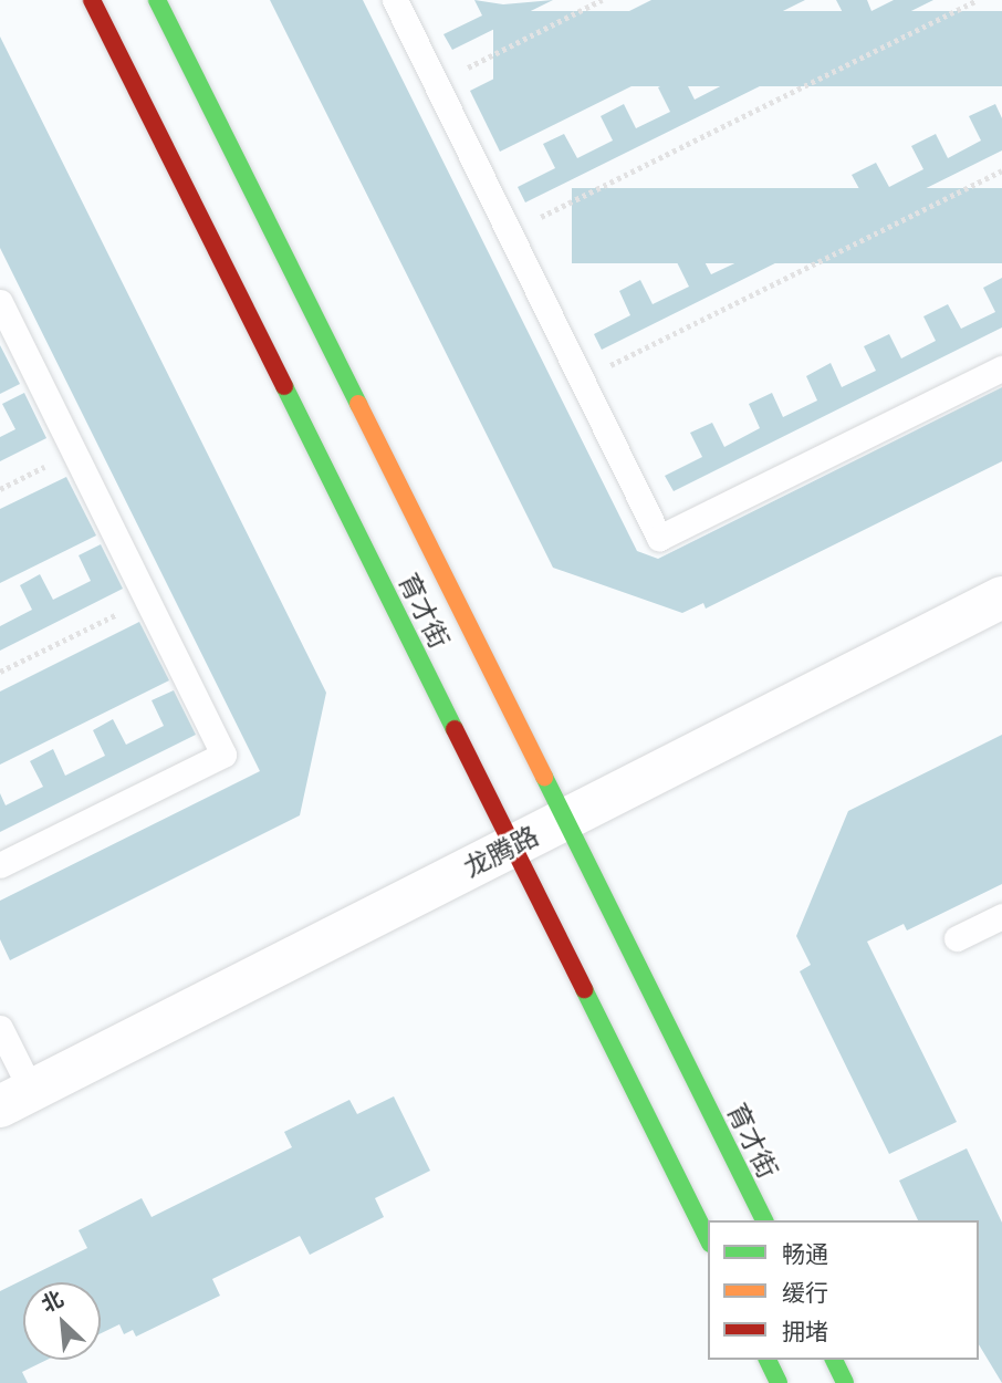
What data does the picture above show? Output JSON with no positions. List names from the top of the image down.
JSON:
{
  "streets": {
    "street": ["育才街", "龙腾路"]
  },
  "crossings": [
    ["育才街", "龙腾路"]
  ],
  "legend": ["畅通", "缓行", "拥堵"],
  "north": "top left"
}
